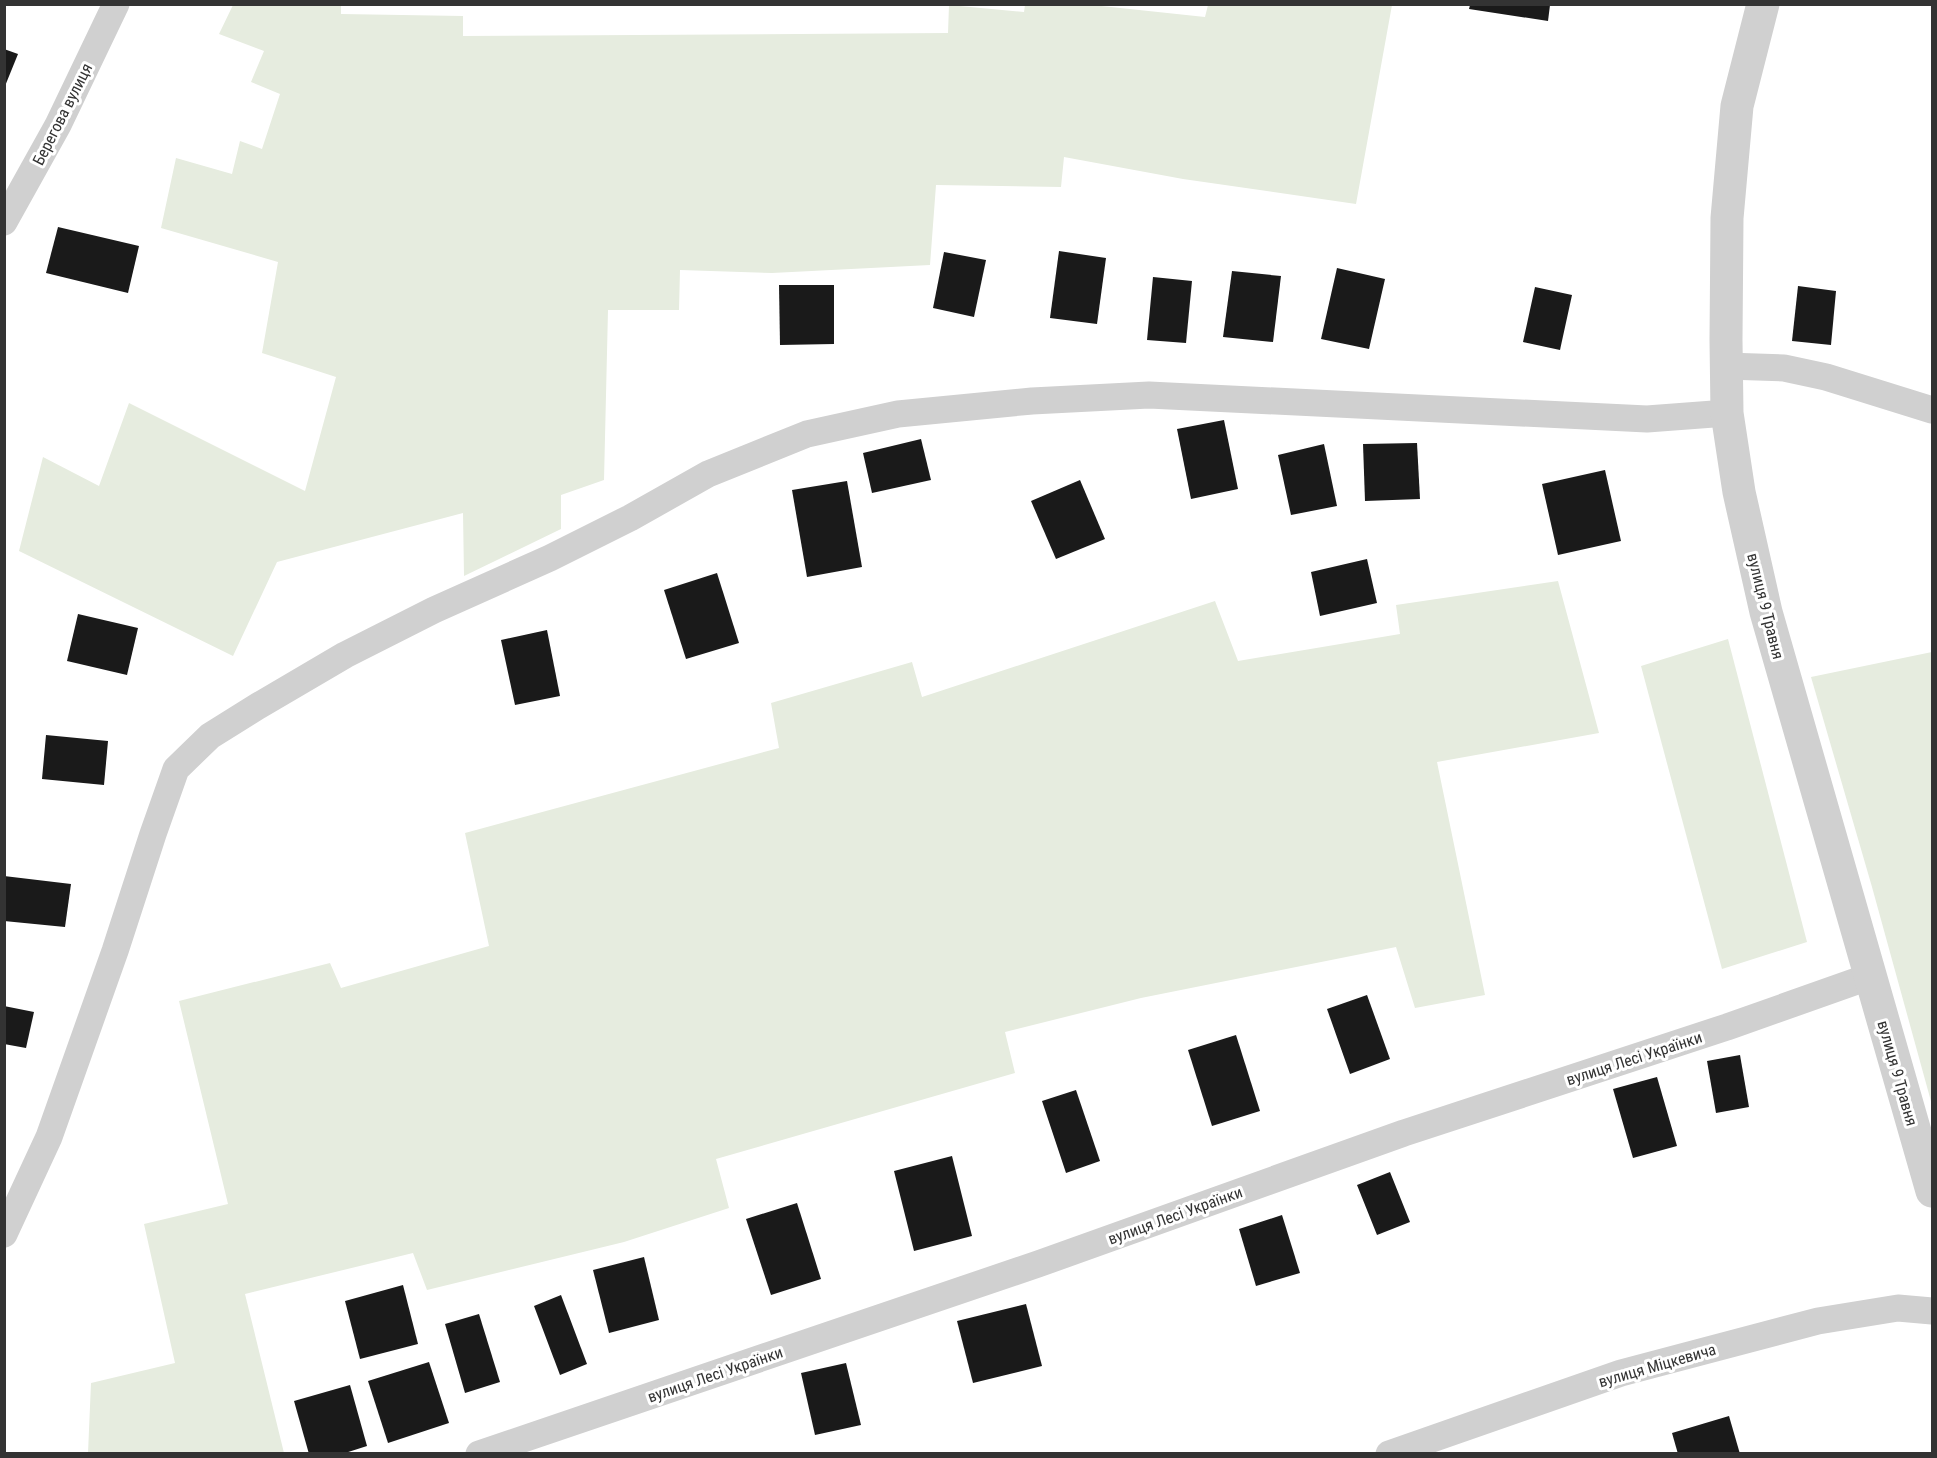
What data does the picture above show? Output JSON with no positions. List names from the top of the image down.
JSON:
{
  "streets": {
    "street": [
      "Берегова вулиця",
      "вулиця 9 Травня",
      "вулиця Лесі Українки",
      "вулиця Міцкевича"
    ]
  },
  "crossings": [
    ["вулиця 9 Травня", "вулиця Лесі Українки"]
  ]
}
